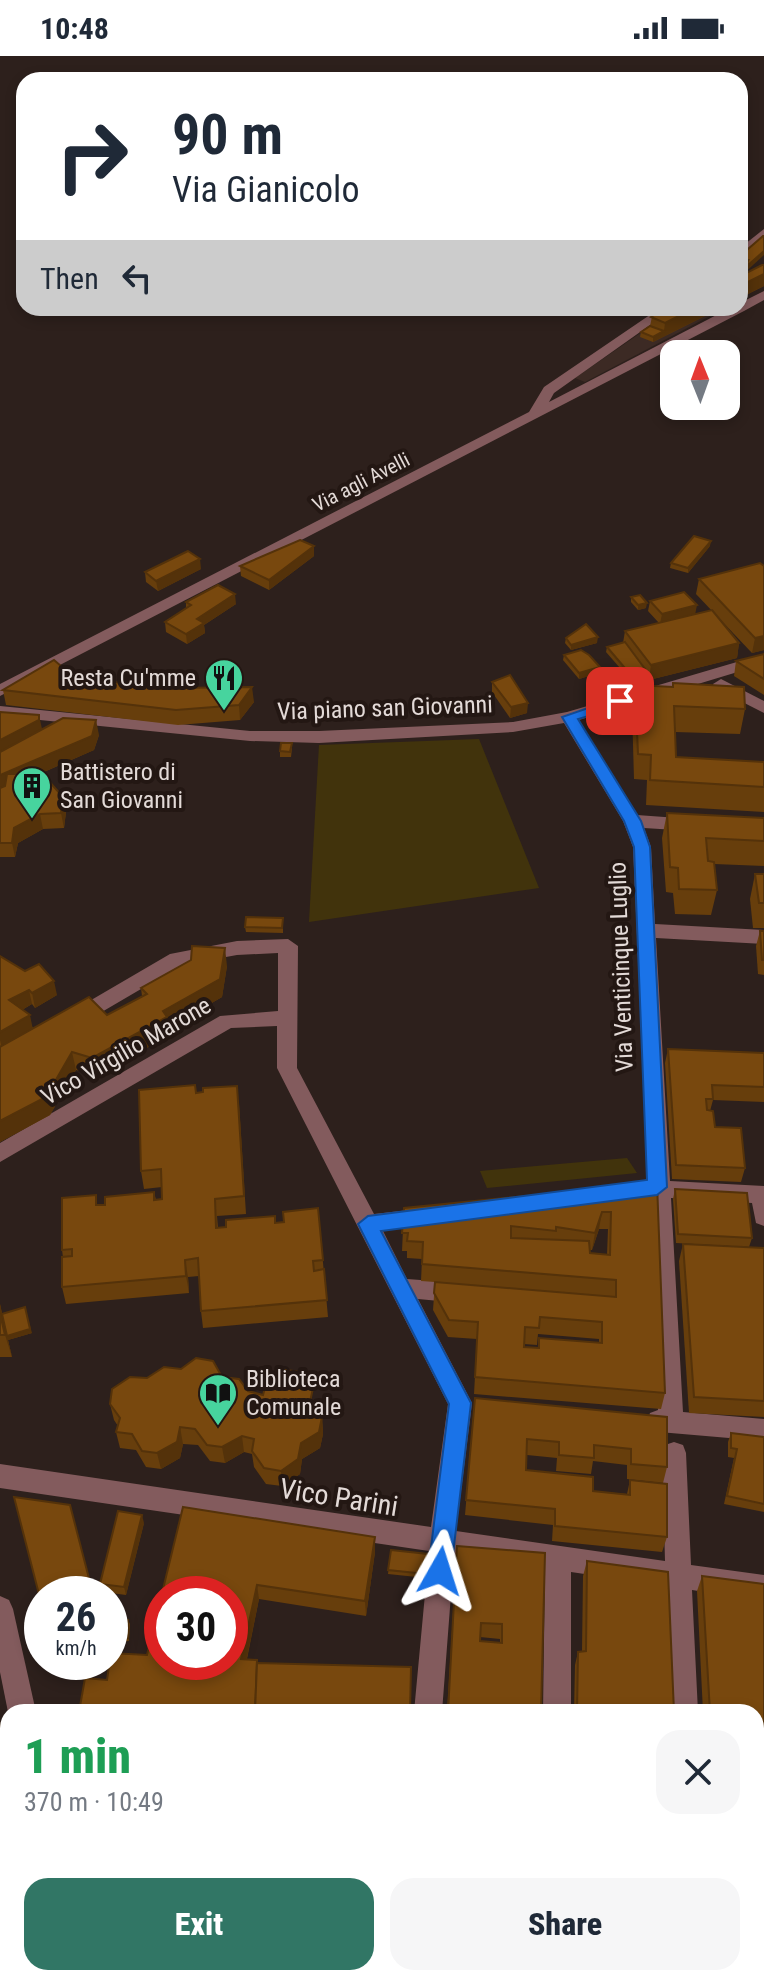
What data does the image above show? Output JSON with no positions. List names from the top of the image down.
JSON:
{
  "streets": {
    "street": [
      "Via agli Avelli",
      "Via piano san Giovanni",
      "Via Venticinque Luglio",
      "Vico Virgilio Marone",
      "Vico Parini"
    ]
  },
  "crossings": [
    ["Via piano san Giovanni", "Via Venticinque Luglio"]
  ],
  "places": {
    "restaurant": ["Resta Cu'mme"],
    "building": ["Battistero di San Giovanni"],
    "library": ["Biblioteca Comunale"]
  },
  "north": "top",
  "page": {
    "status": "10:48",
    "turn": ["90 m", "Via Gianicolo"],
    "then": "Then",
    "speed": "26 km/h",
    "limit": "30",
    "heading": ["1 min", "370 m · 10:49"],
    "buttons": ["Exit", "Share"]
  }
}
